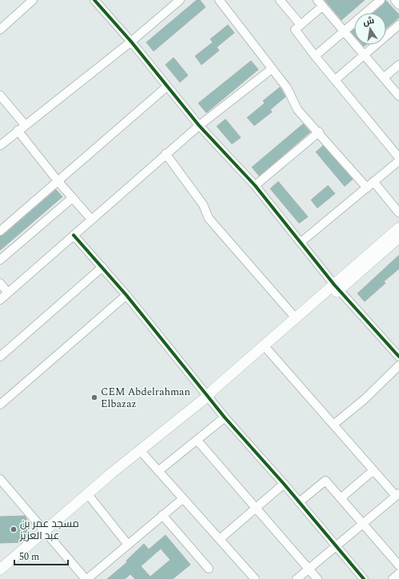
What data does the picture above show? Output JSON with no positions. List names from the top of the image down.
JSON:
{
  "places": ["CEM Abdelrahman Elbazaz", "مسجد عمر بن عبد العزيز"],
  "scale_bar": "50 m",
  "north": "top"
}
